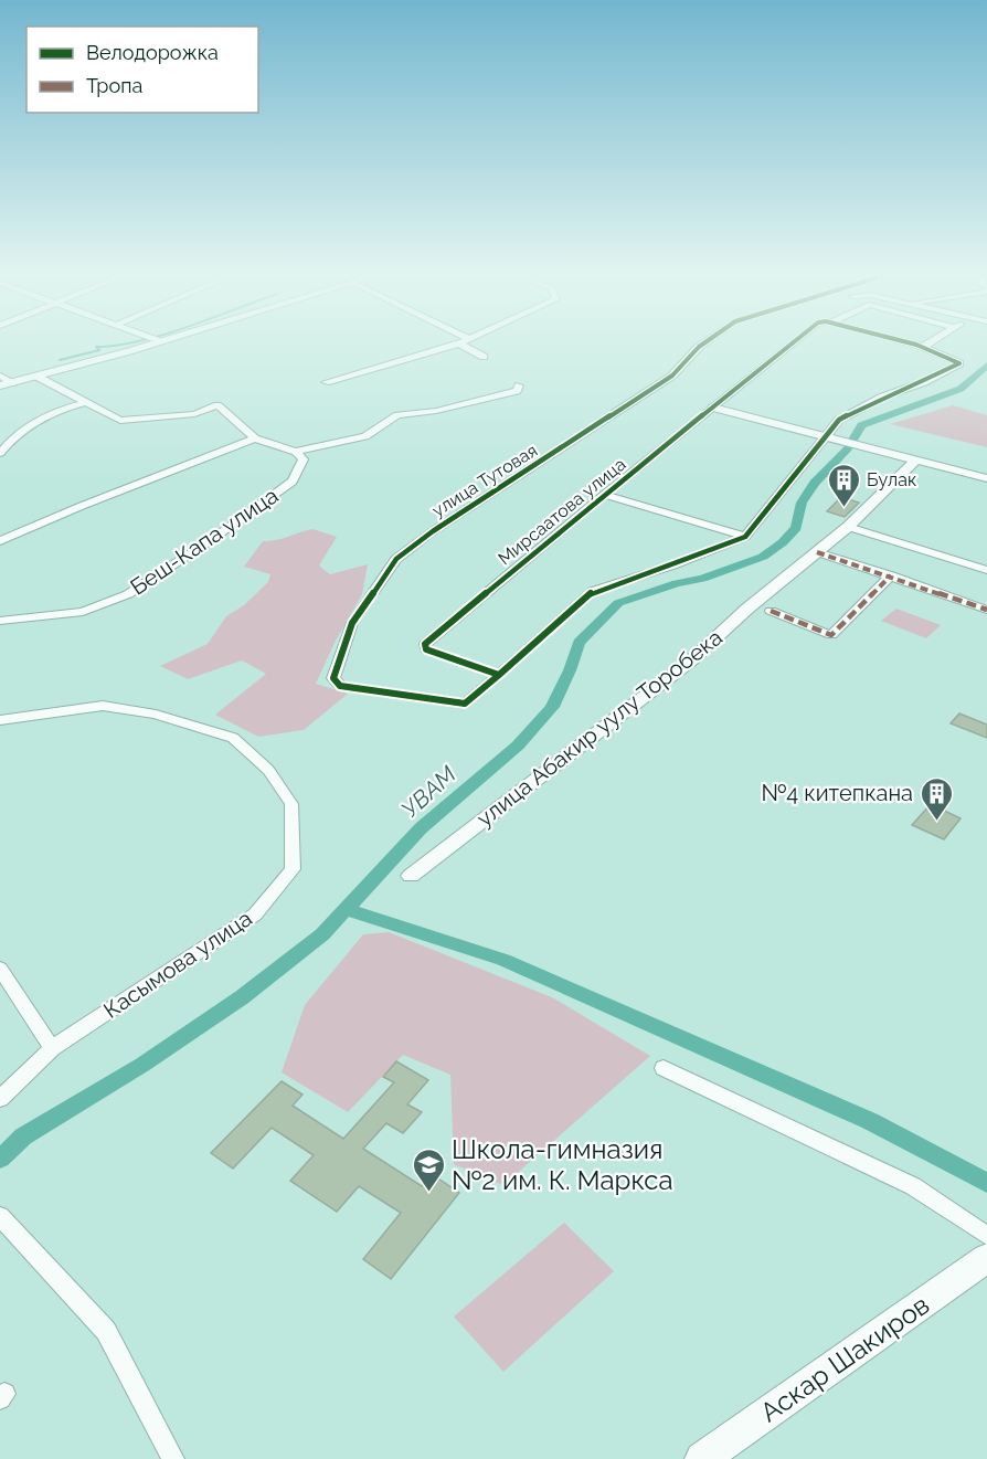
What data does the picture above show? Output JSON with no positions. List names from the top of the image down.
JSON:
{
  "streets": {
    "main road": ["Аскар Шакиров"],
    "street": [
      "улица Тутовая",
      "Мирсаатова улица",
      "Беш-Капа улица",
      "улица Абакир уулу Торобека",
      "Касымова улица"
    ]
  },
  "crossings": [
    ["улица Тутовая", "Мирсаатова улица"]
  ],
  "water": ["УВАМ"],
  "places": {
    "building": ["Булак", "№4 китепкана"],
    "school or university": ["Школа-гимназия №2 им. К. Маркса"]
  },
  "legend": ["Велодорожка", "Тропа"]
}
